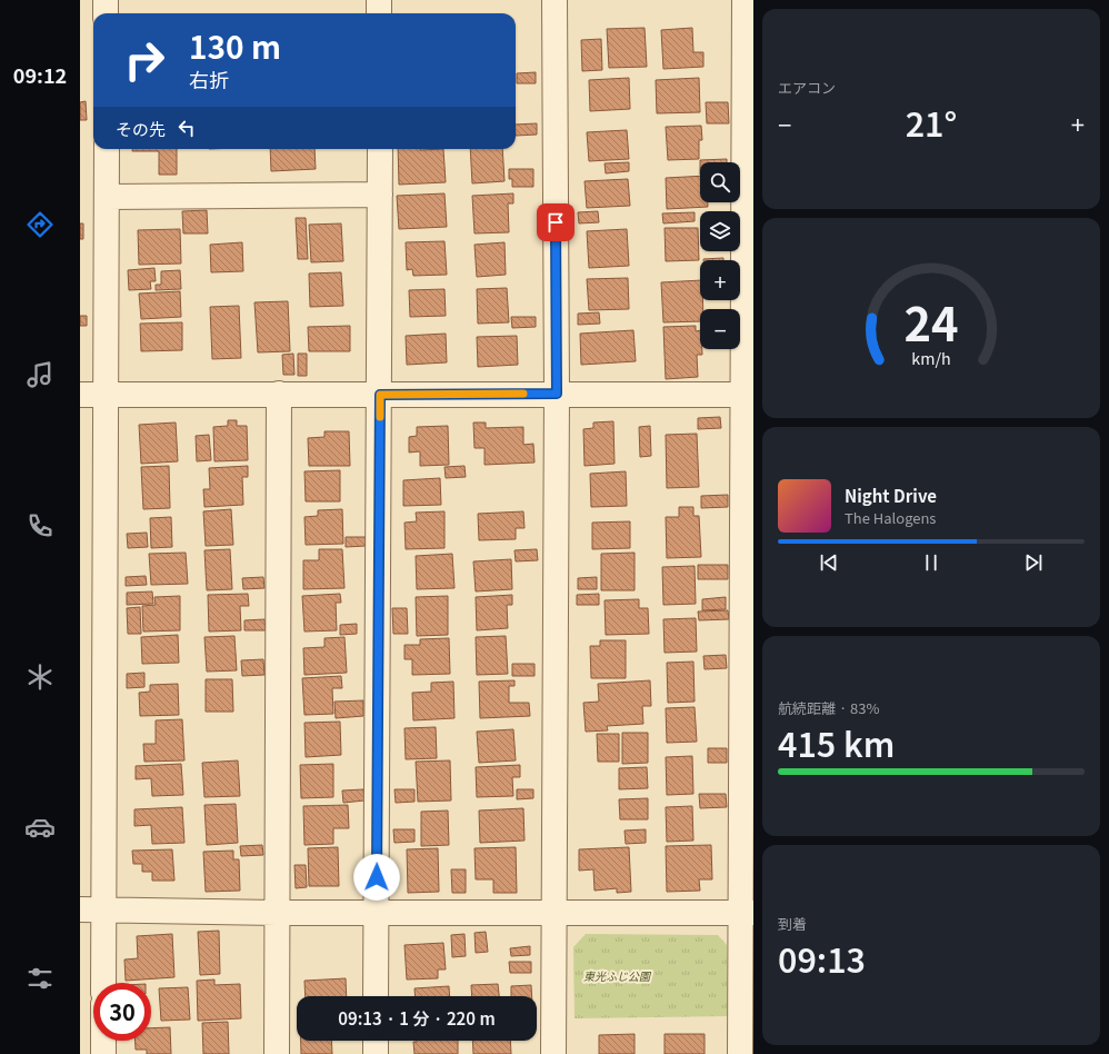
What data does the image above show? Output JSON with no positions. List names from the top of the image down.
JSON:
{
  "parks": ["東光ふじ公園"],
  "page": {
    "tabs": "09:12",
    "tile": [
      "エアコン",
      ["航続距離 · 83%", "415 km"],
      ["到着", "09:13"]
    ],
    "turn": ["130 m", "右折"],
    "heat": ["−", "21°", "+"],
    "then": "その先",
    "map_buttons": ["+", "−"],
    "song": ["Night Drive", "The Halogens"],
    "limit": "30",
    "trip": "09:13 · 1 分 · 220 m",
    "gauge": ["24", "km/h"]
  }
}
